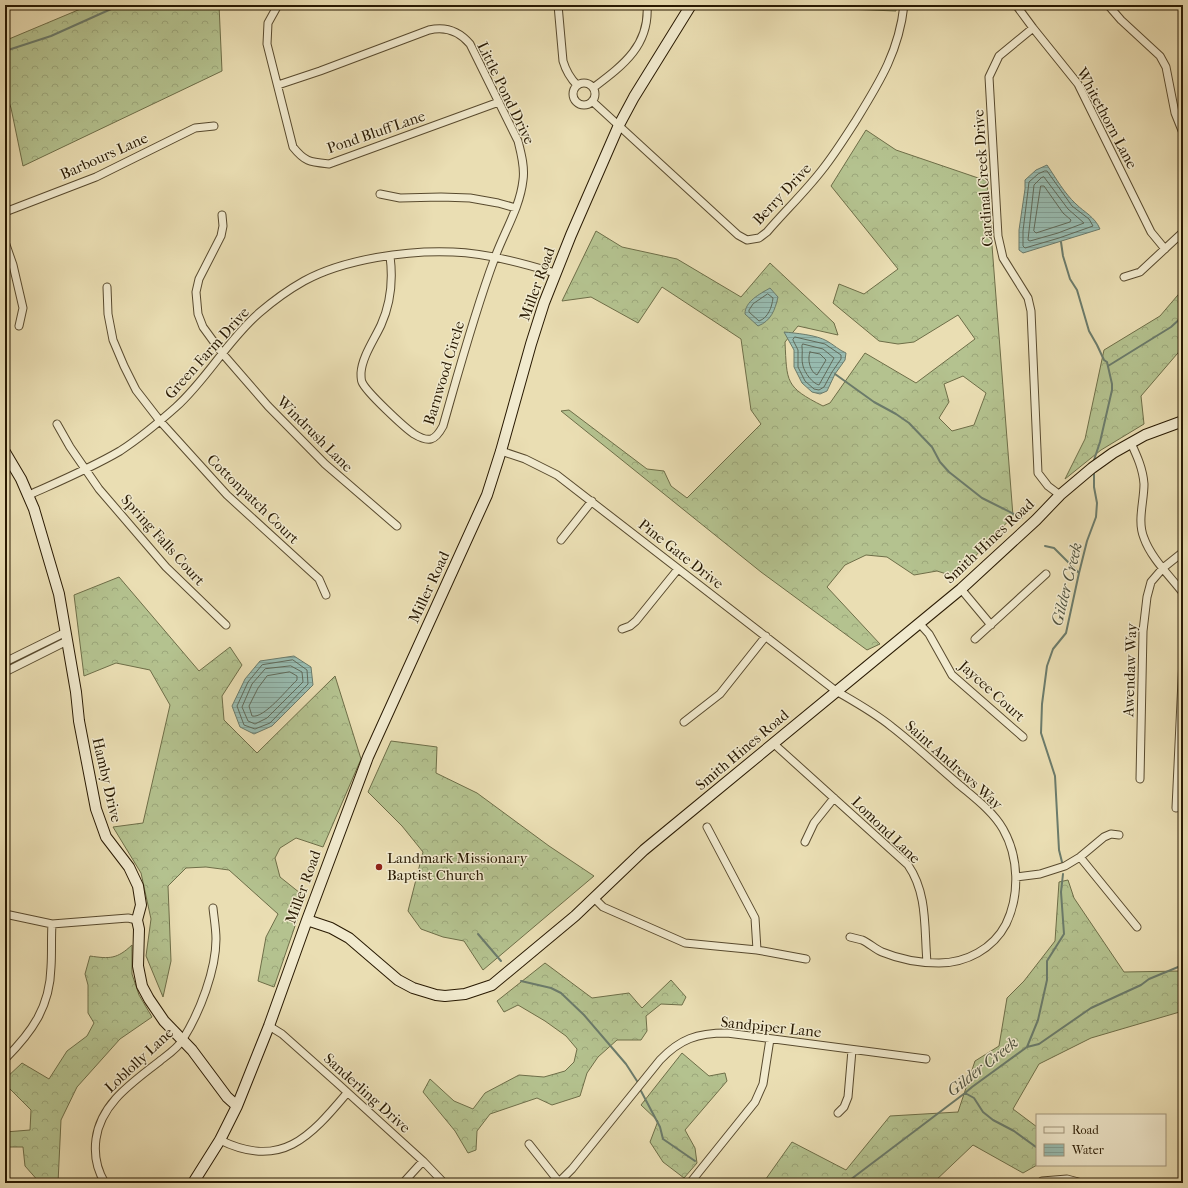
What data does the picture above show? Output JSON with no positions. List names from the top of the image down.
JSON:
{
  "streets": {
    "street": [
      "Little Pond Drive",
      "Whitethorn Lane",
      "Pond Bluff Lane",
      "Barbours Lane",
      "Cardinal Creek Drive",
      "Berry Drive",
      "Miller Road",
      "Green Farm Drive",
      "Barnwood Circle",
      "Windrush Lane",
      "Cottonpatch Court",
      "Spring Falls Court",
      "Smith Hines Road",
      "Pine Gate Drive",
      "Awendaw Way",
      "Jaycee Court",
      "Saint Andrews Way",
      "Hamby Drive",
      "Lomond Lane",
      "Sandpiper Lane",
      "Loblolly Lane",
      "Sanderling Drive"
    ]
  },
  "crossings": [
    ["Little Pond Drive", "Pond Bluff Lane"],
    ["Little Pond Drive", "Green Farm Drive"],
    ["Little Pond Drive", "Barnwood Circle"],
    ["Whitethorn Lane", "Cardinal Creek Drive"],
    ["Cardinal Creek Drive", "Smith Hines Road"],
    ["Berry Drive", "Miller Road"],
    ["Miller Road", "Green Farm Drive"],
    ["Miller Road", "Smith Hines Road"],
    ["Miller Road", "Pine Gate Drive"],
    ["Miller Road", "Hamby Drive"],
    ["Miller Road", "Sanderling Drive"],
    ["Green Farm Drive", "Barnwood Circle"],
    ["Green Farm Drive", "Windrush Lane"],
    ["Green Farm Drive", "Cottonpatch Court"],
    ["Green Farm Drive", "Spring Falls Court"],
    ["Green Farm Drive", "Hamby Drive"],
    ["Smith Hines Road", "Pine Gate Drive"],
    ["Smith Hines Road", "Jaycee Court"],
    ["Smith Hines Road", "Saint Andrews Way"],
    ["Smith Hines Road", "Lomond Lane"],
    ["Pine Gate Drive", "Saint Andrews Way"],
    ["Saint Andrews Way", "Lomond Lane"],
    ["Hamby Drive", "Loblolly Lane"]
  ],
  "water": ["Gilder Creek"],
  "places": ["Landmark Missionary Baptist Church"],
  "legend": ["Road", "Water"]
}
